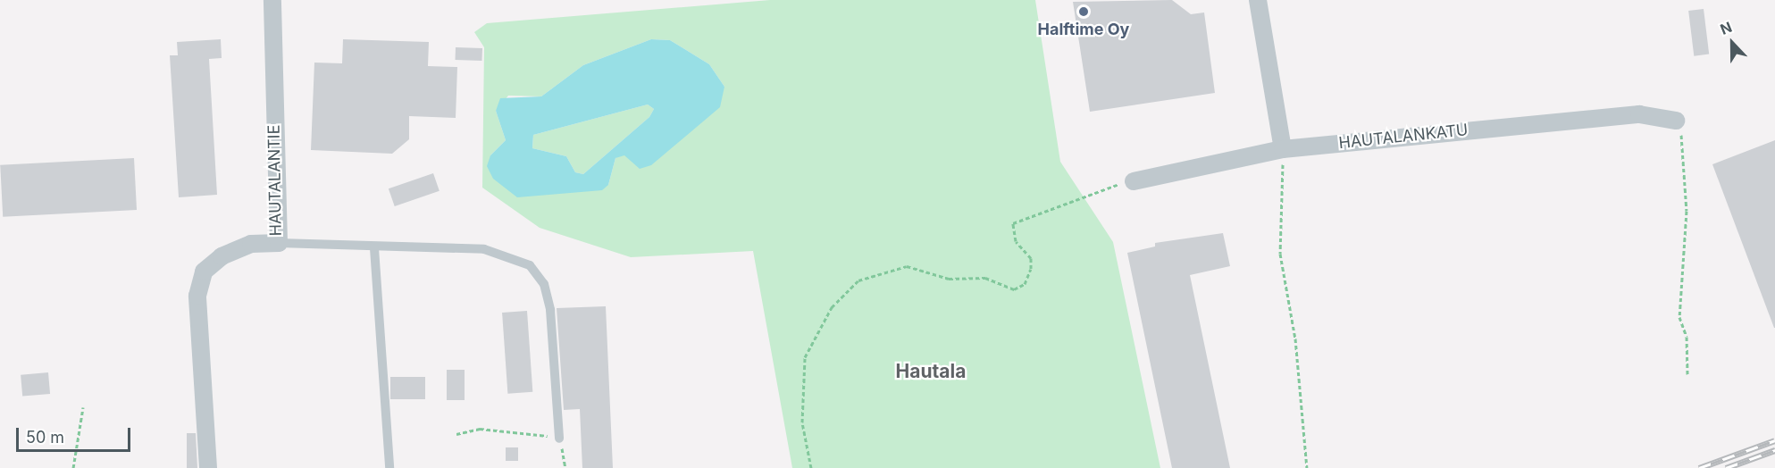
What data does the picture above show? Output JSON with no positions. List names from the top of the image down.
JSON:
{
  "streets": {
    "street": ["HAUTALANKATU", "HAUTALANTIE"]
  },
  "districts": ["Hautala"],
  "places": ["Halftime Oy"],
  "scale_bar": "50 m",
  "north": "top"
}
